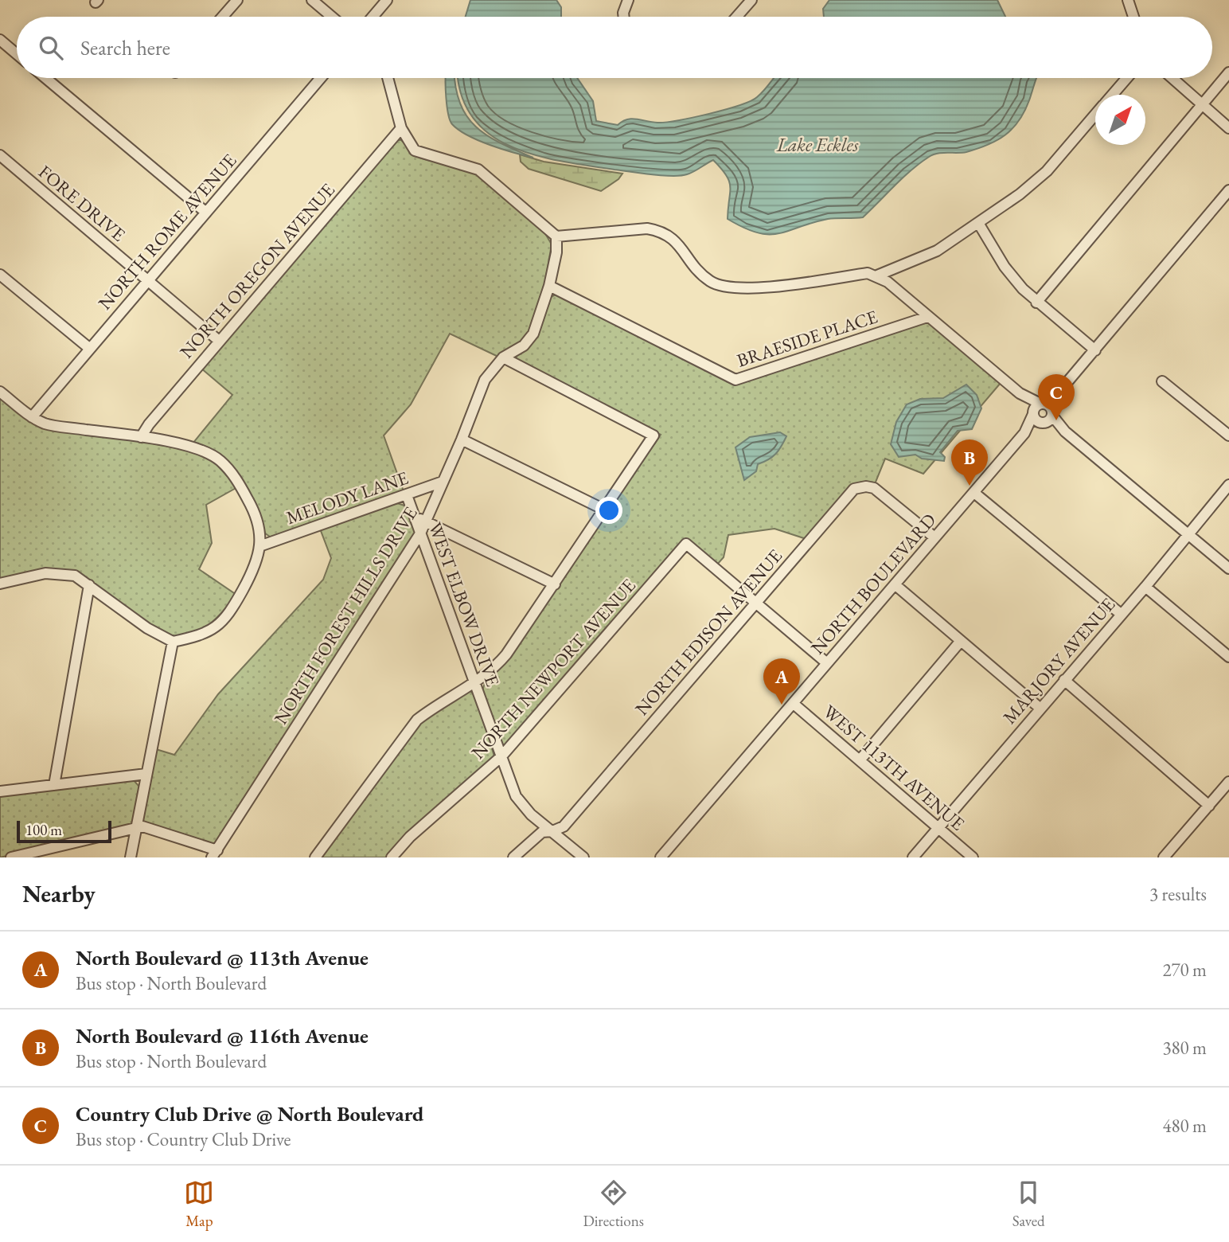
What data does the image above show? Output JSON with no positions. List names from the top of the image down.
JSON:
{
  "streets": {
    "street": [
      "FORE DRIVE",
      "NORTH ROME AVENUE",
      "NORTH OREGON AVENUE",
      "BRAESIDE PLACE",
      "MELODY LANE",
      "NORTH BOULEVARD",
      "WEST ELBOW DRIVE",
      "NORTH FOREST HILLS DRIVE",
      "NORTH EDISON AVENUE",
      "MARJORY AVENUE",
      "NORTH NEWPORT AVENUE",
      "WEST 113TH AVENUE"
    ]
  },
  "crossings": [
    ["FORE DRIVE", "NORTH ROME AVENUE"],
    ["FORE DRIVE", "NORTH OREGON AVENUE"],
    ["BRAESIDE PLACE", "NORTH FOREST HILLS DRIVE"],
    ["MELODY LANE", "WEST ELBOW DRIVE"],
    ["MELODY LANE", "NORTH FOREST HILLS DRIVE"],
    ["NORTH BOULEVARD", "NORTH EDISON AVENUE"],
    ["NORTH BOULEVARD", "WEST 113TH AVENUE"],
    ["WEST ELBOW DRIVE", "NORTH FOREST HILLS DRIVE"],
    ["WEST ELBOW DRIVE", "NORTH EDISON AVENUE"],
    ["WEST ELBOW DRIVE", "NORTH NEWPORT AVENUE"],
    ["NORTH EDISON AVENUE", "NORTH NEWPORT AVENUE"],
    ["MARJORY AVENUE", "WEST 113TH AVENUE"]
  ],
  "water": ["Lake Eckles"],
  "scale_bar": "100 m",
  "north": "top right",
  "page": {
    "search": "Search here",
    "pins": ["C", "B", "A"],
    "scale": "100 m",
    "heading": ["Nearby", "3 results"],
    "list": [
      {
        "mark": "A",
        "name": "North Boulevard @ 113th Avenue",
        "note": "Bus stop · North Boulevard",
        "value": "270 m"
      },
      {
        "mark": "B",
        "name": "North Boulevard @ 116th Avenue",
        "note": "Bus stop · North Boulevard",
        "value": "380 m"
      },
      {
        "mark": "C",
        "name": "Country Club Drive @ North Boulevard",
        "note": "Bus stop · Country Club Drive",
        "value": "480 m"
      }
    ],
    "nav": ["Map", "Directions", "Saved"]
  }
}
